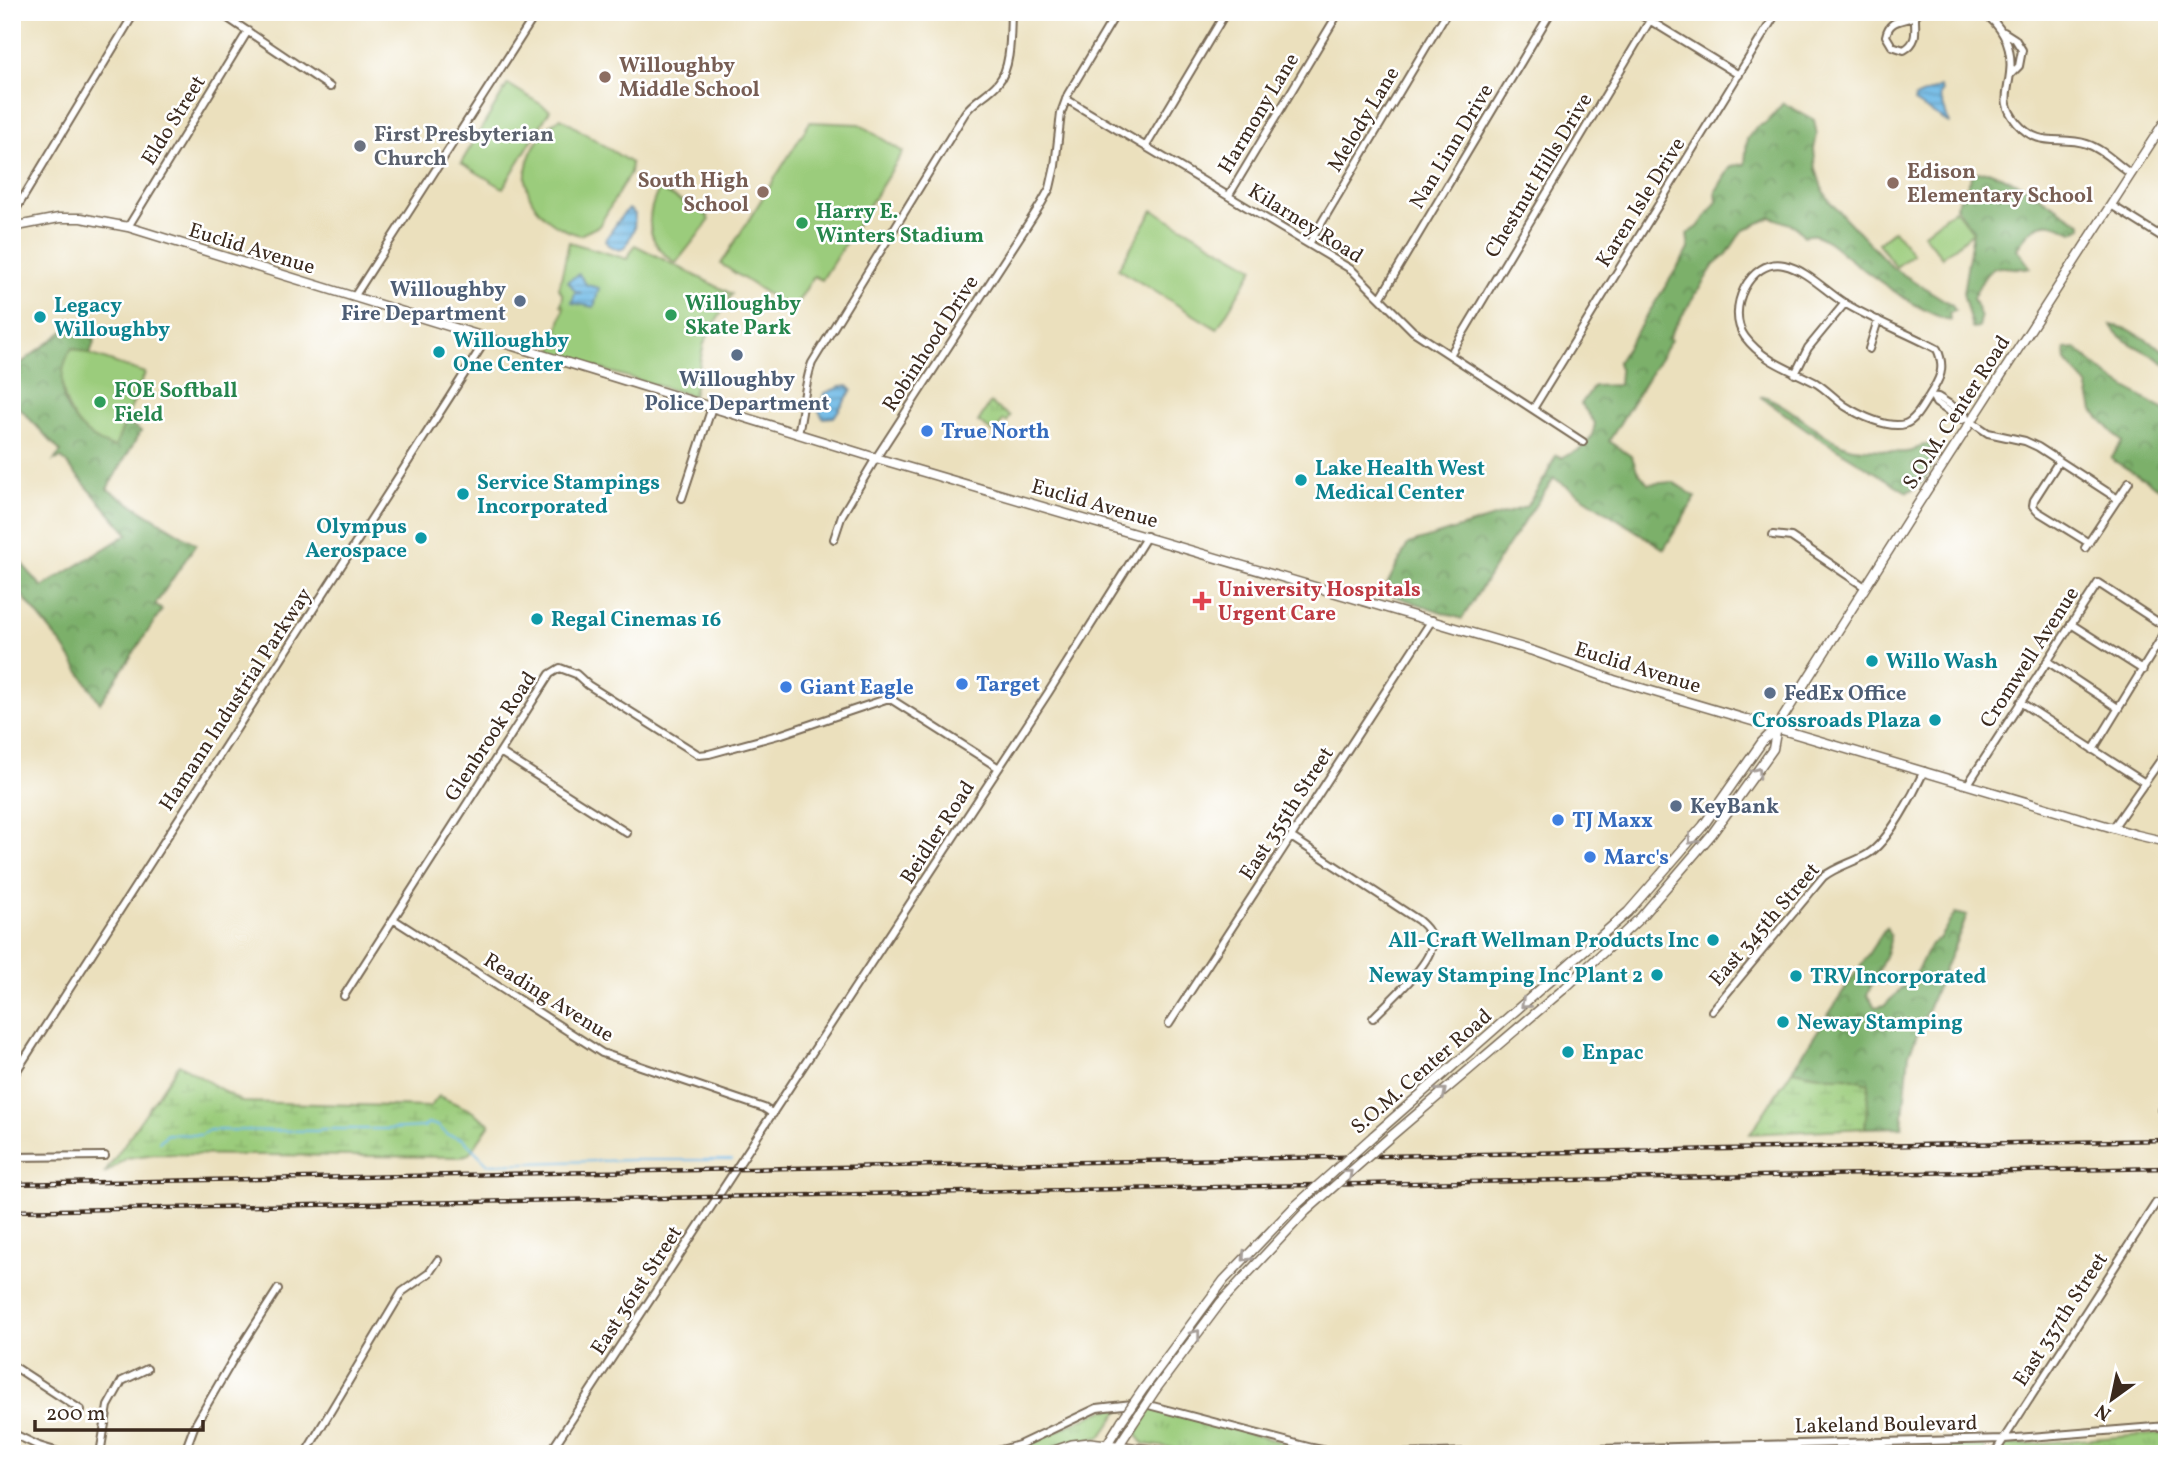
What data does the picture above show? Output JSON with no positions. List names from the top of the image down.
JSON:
{
  "streets": {
    "main road": ["Euclid Avenue", "S.O.M. Center Road"],
    "street": [
      "Harmony Lane",
      "Melody Lane",
      "Eldo Street",
      "Nan Linn Drive",
      "Chestnut Hills Drive",
      "Karen Isle Drive",
      "Kilarney Road",
      "Robinhood Drive",
      "Cromwell Avenue",
      "Hamann Industrial Parkway",
      "Glenbrook Road",
      "East 355th Street",
      "Beidler Road",
      "East 345th Street",
      "Reading Avenue",
      "East 361st Street",
      "East 337th Street",
      "Lakeland Boulevard"
    ]
  },
  "crossings": [
    ["Harmony Lane", "Kilarney Road"],
    ["Melody Lane", "Kilarney Road"],
    ["Eldo Street", "Euclid Avenue"],
    ["Nan Linn Drive", "Kilarney Road"],
    ["Chestnut Hills Drive", "Kilarney Road"],
    ["Karen Isle Drive", "Kilarney Road"],
    ["Kilarney Road", "Robinhood Drive"],
    ["Euclid Avenue", "Robinhood Drive"],
    ["Euclid Avenue", "S.O.M. Center Road"],
    ["Euclid Avenue", "Cromwell Avenue"],
    ["Euclid Avenue", "Hamann Industrial Parkway"],
    ["Euclid Avenue", "East 355th Street"],
    ["Euclid Avenue", "Beidler Road"],
    ["Euclid Avenue", "East 345th Street"],
    ["Glenbrook Road", "Beidler Road"],
    ["Glenbrook Road", "Reading Avenue"],
    ["Beidler Road", "Reading Avenue"],
    ["Beidler Road", "East 361st Street"],
    ["East 337th Street", "Lakeland Boulevard"]
  ],
  "places": {
    "other": [
      "Willoughby Middle School",
      "First Presbyterian Church",
      "Edison Elementary School",
      "South High School",
      "Harry E. Winters Stadium",
      "Willoughby Fire Department",
      "Willoughby Skate Park",
      "Legacy Willoughby",
      "Willoughby One Center",
      "Willoughby Police Department",
      "FOE Softball Field",
      "True North",
      "Lake Health West Medical Center",
      "Service Stampings Incorporated",
      "Olympus Aerospace",
      "Regal Cinemas 16",
      "Willo Wash",
      "Target",
      "Giant Eagle",
      "FedEx Office",
      "Crossroads Plaza",
      "KeyBank",
      "TJ Maxx",
      "Marc's",
      "All-Craft Wellman Products Inc",
      "Neway Stamping Inc Plant 2",
      "TRV Incorporated",
      "Neway Stamping",
      "Enpac"
    ],
    "health": ["University Hospitals Urgent Care"]
  },
  "scale_bar": "200 m",
  "north": "bottom left"
}
